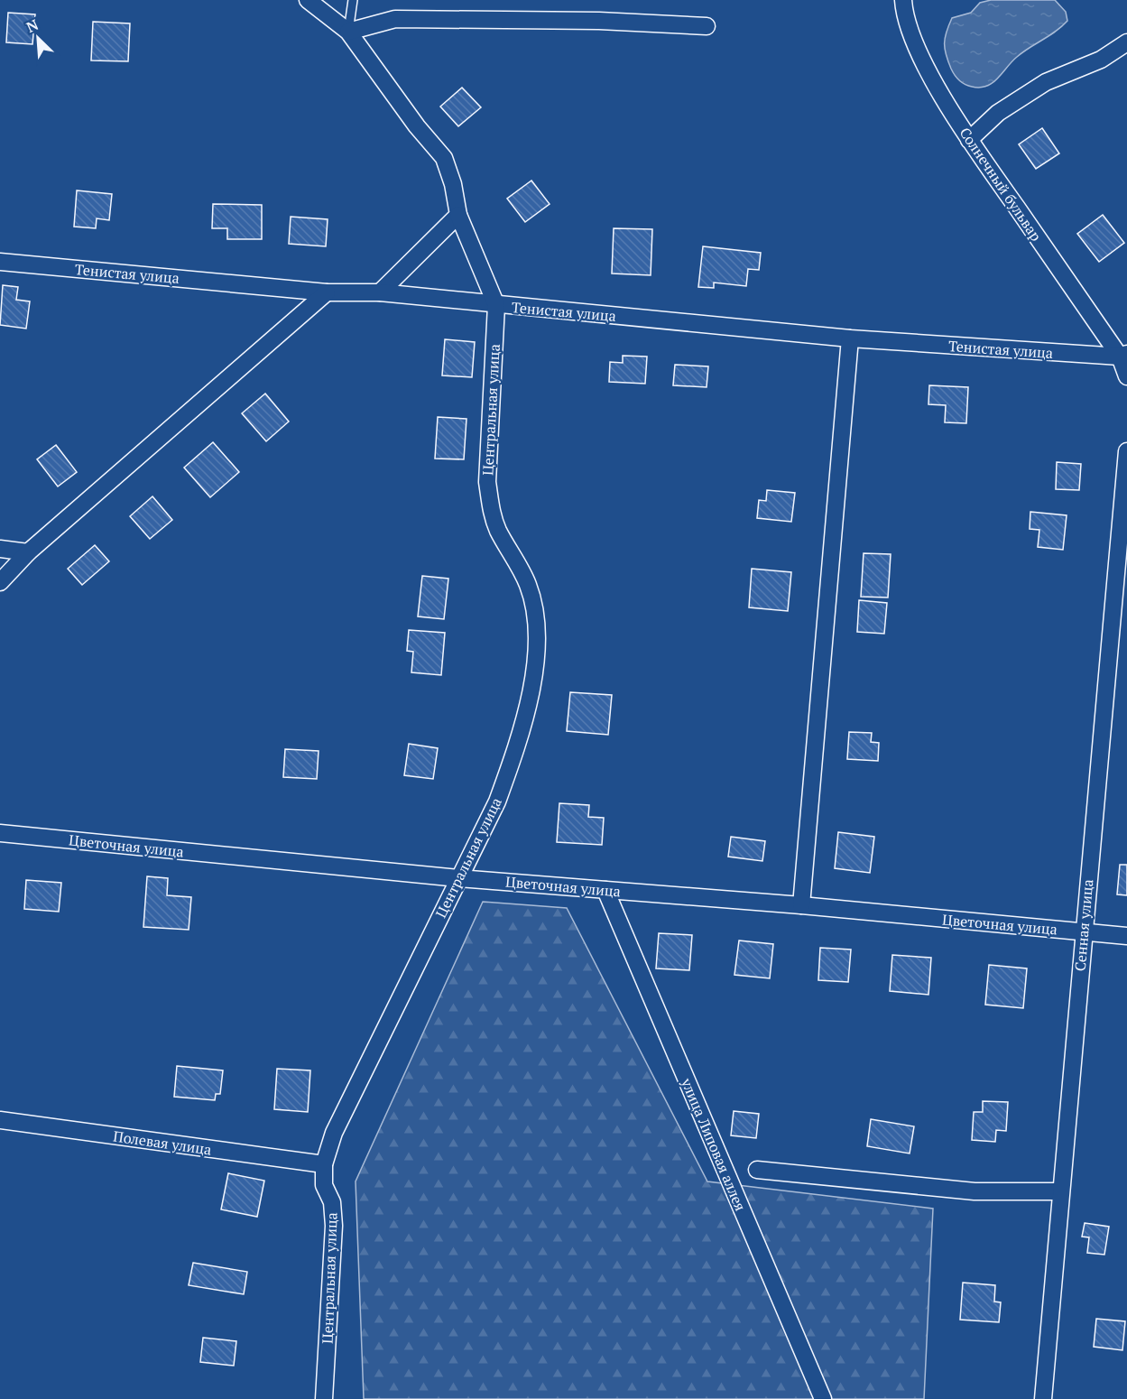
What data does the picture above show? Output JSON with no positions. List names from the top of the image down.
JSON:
{
  "streets": {
    "street": [
      "Солнечный бульвар",
      "Тенистая улица",
      "Центральная улица",
      "Цветочная улица",
      "Сенная улица",
      "Полевая улица",
      "улица Липовая аллея"
    ]
  },
  "crossings": [
    ["Солнечный бульвар", "Тенистая улица"],
    ["Тенистая улица", "Центральная улица"],
    ["Центральная улица", "Цветочная улица"],
    ["Центральная улица", "Полевая улица"],
    ["Цветочная улица", "Сенная улица"],
    ["Цветочная улица", "улица Липовая аллея"]
  ],
  "north": "top left"
}
